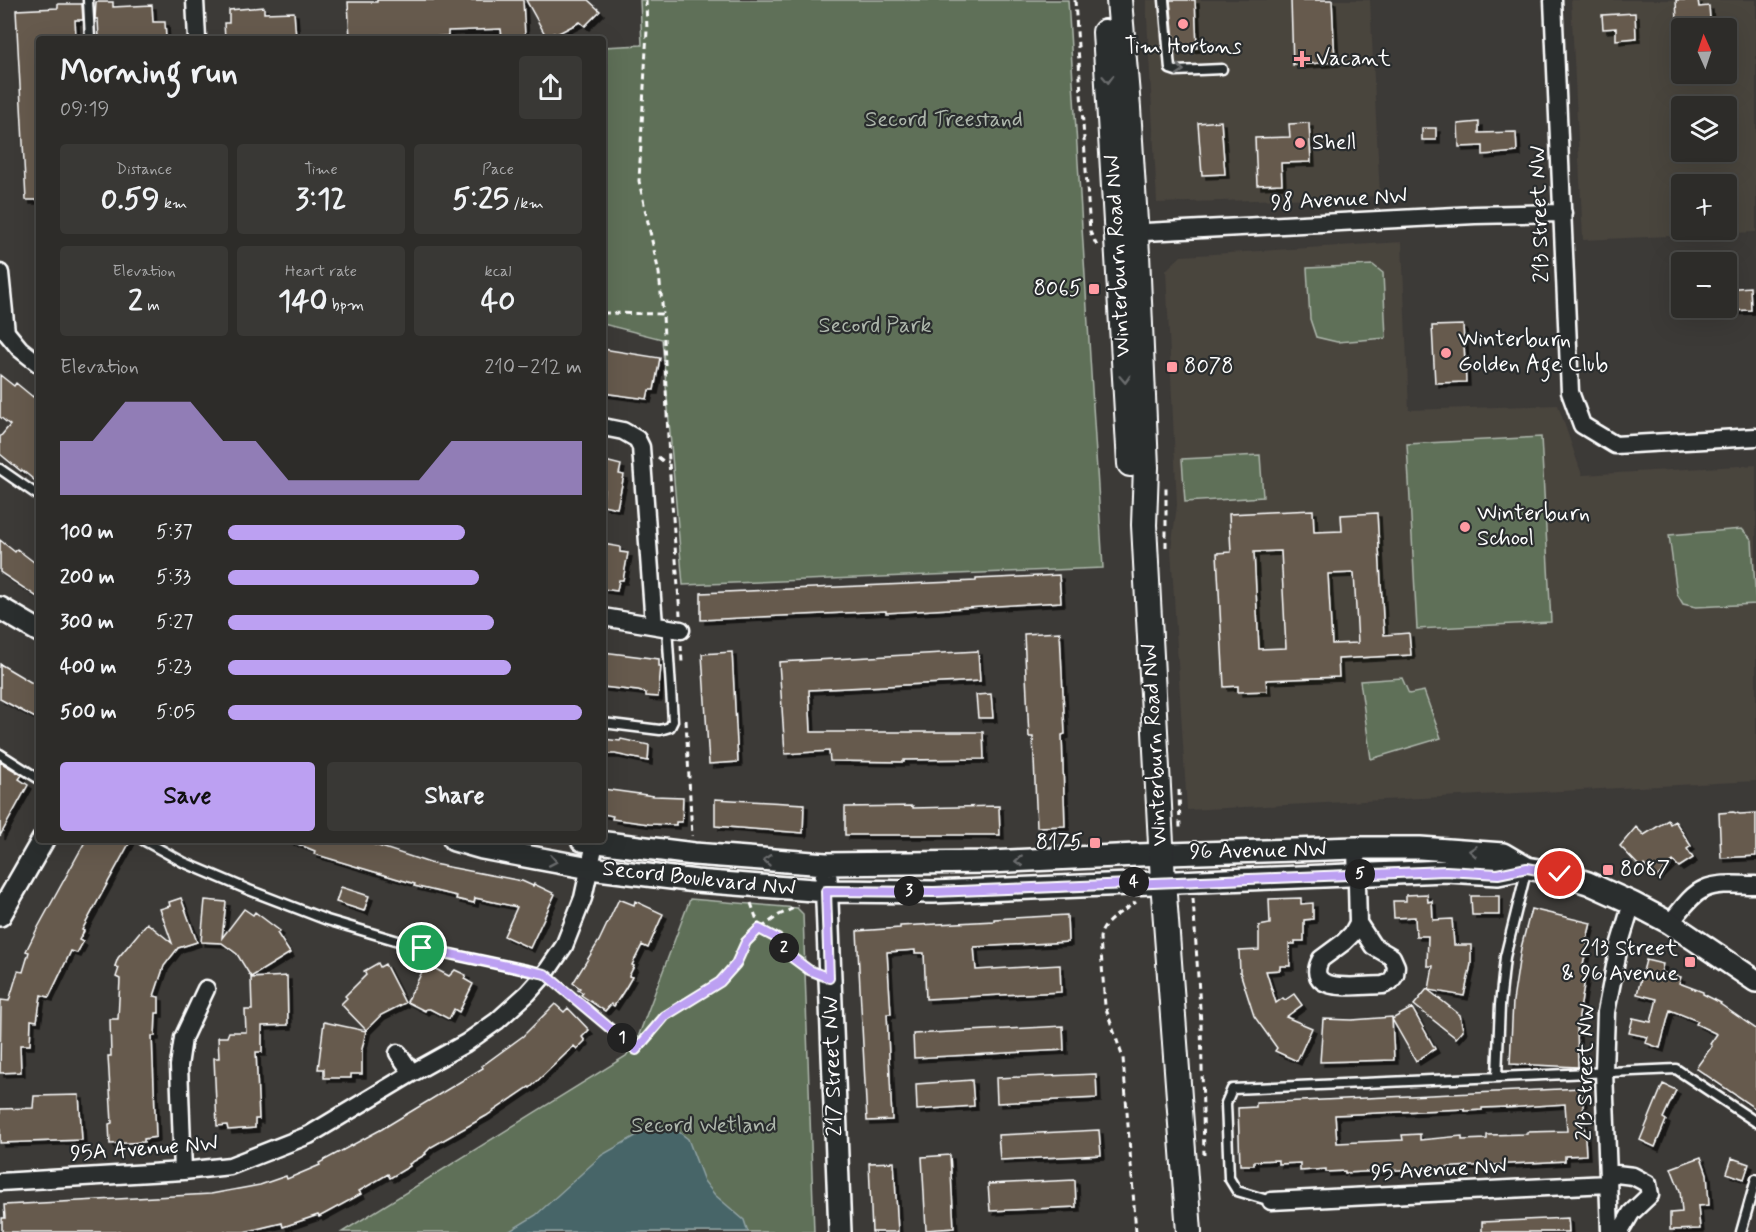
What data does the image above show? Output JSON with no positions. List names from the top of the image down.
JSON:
{
  "streets": {
    "main road": ["Winterburn Road NW"],
    "street": [
      "98 Avenue NW",
      "213 Street NW",
      "96 Avenue NW",
      "Secord Boulevard NW",
      "217 Street NW",
      "95A Avenue NW",
      "95 Avenue NW"
    ]
  },
  "crossings": [
    ["98 Avenue NW", "213 Street NW"],
    ["98 Avenue NW", "Winterburn Road NW"],
    ["213 Street NW", "96 Avenue NW"],
    ["213 Street NW", "95 Avenue NW"],
    ["Winterburn Road NW", "96 Avenue NW"],
    ["Winterburn Road NW", "Secord Boulevard NW"],
    ["96 Avenue NW", "Secord Boulevard NW"],
    ["Secord Boulevard NW", "217 Street NW"],
    ["Secord Boulevard NW", "95A Avenue NW"]
  ],
  "parks": ["Secord Treestand", "Secord Park", "Secord Wetland"],
  "places": {
    "other": [
      "Tim Hortons",
      "Shell",
      "Winterburn Golden Age Club",
      "Winterburn School"
    ],
    "health": ["Vacant"],
    "transit": [
      "8065",
      "8078",
      "8175",
      "8087",
      "213 Street & 96 Avenue"
    ]
  },
  "north": "top",
  "page": {
    "map_buttons": ["+", "−"],
    "heading": ["Morning run", "09:19"],
    "stats": [
      ["Distance", "0.59 km"],
      ["Time", "3:12"],
      ["Pace", "5:25 /km"],
      ["Elevation", "2 m"],
      ["Heart rate", "140 bpm"],
      ["kcal", "40"]
    ],
    "chart": ["Elevation", "210–212 m"],
    "list": [
      {
        "name": "100 m",
        "note": "5:37"
      },
      {
        "name": "200 m",
        "note": "5:33"
      },
      {
        "name": "300 m",
        "note": "5:27"
      },
      {
        "name": "400 m",
        "note": "5:23"
      },
      {
        "name": "500 m",
        "note": "5:05"
      }
    ],
    "buttons": ["Save", "Share"],
    "pins": [
      "5",
      "4",
      "3",
      "2",
      "1"
    ]
  }
}
